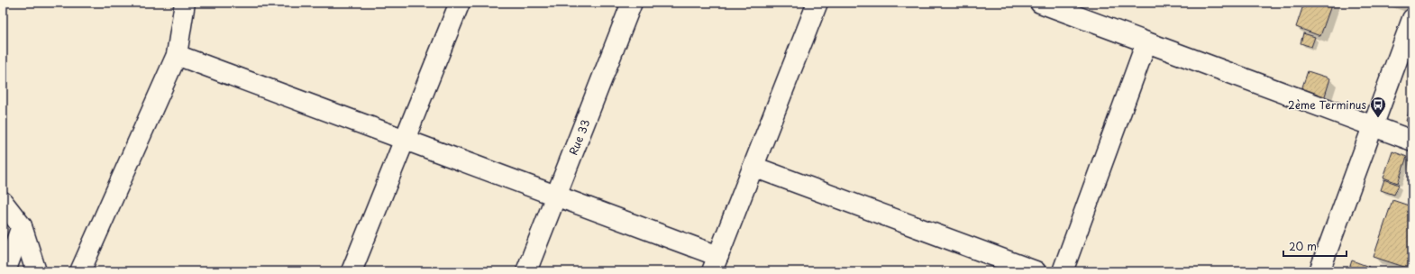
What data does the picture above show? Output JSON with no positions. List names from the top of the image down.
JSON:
{
  "streets": {
    "street": ["Rue 33"]
  },
  "places": {
    "bus stop": ["2ème Terminus"]
  },
  "scale_bar": "20 m"
}
